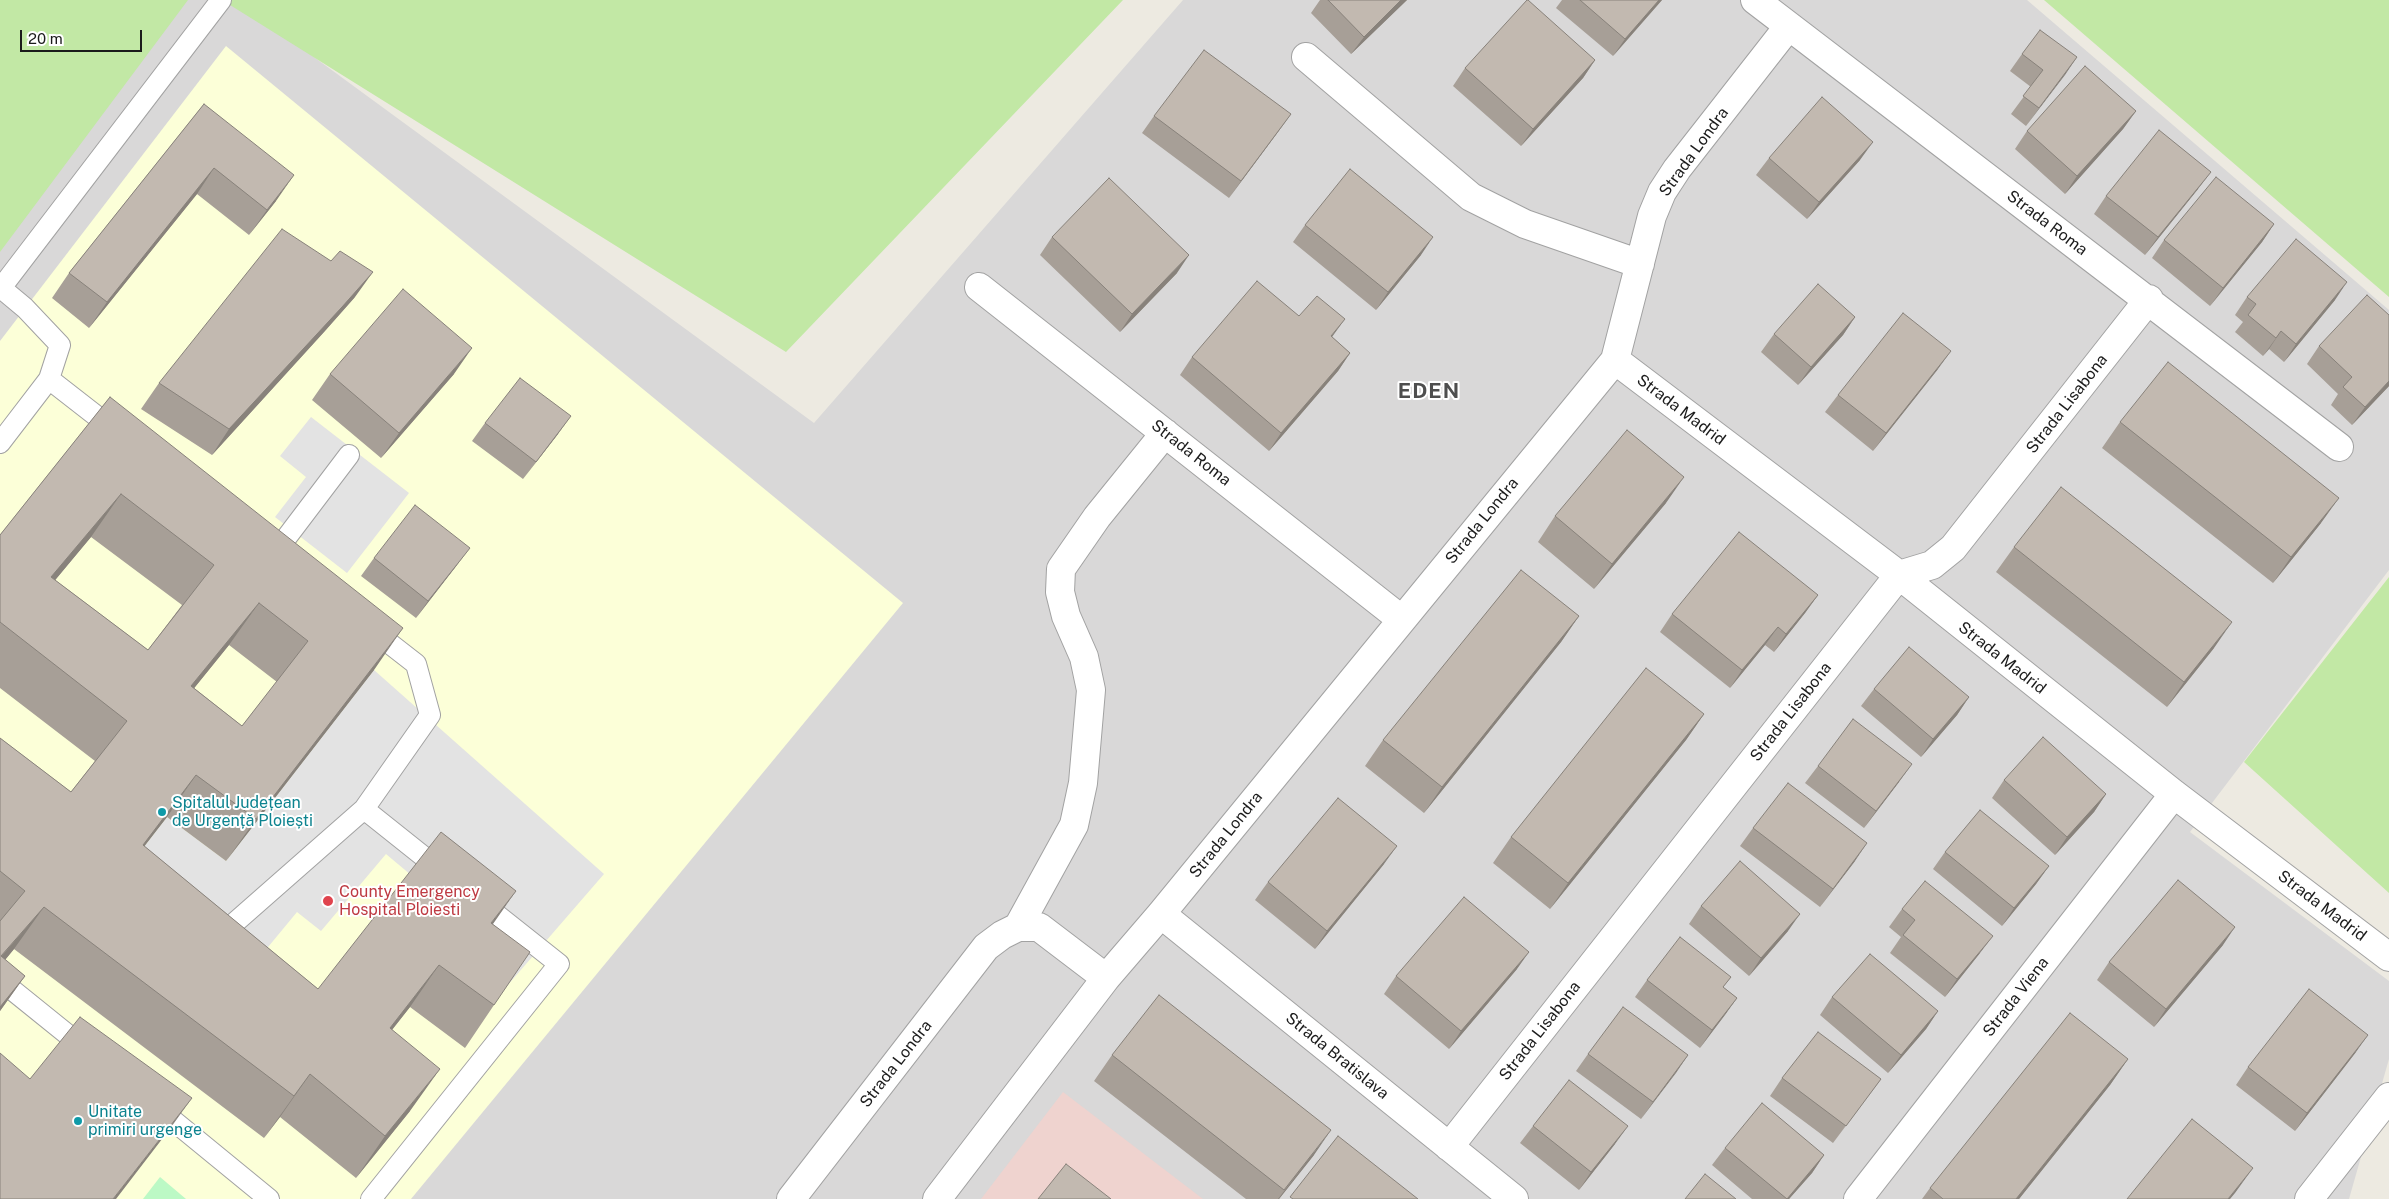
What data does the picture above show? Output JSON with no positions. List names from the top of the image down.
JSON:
{
  "streets": {
    "street": [
      "Strada Londra",
      "Strada Roma",
      "Strada Lisabona",
      "Strada Madrid",
      "Strada Viena",
      "Strada Bratislava"
    ]
  },
  "crossings": [
    ["Strada Londra", "Strada Roma"],
    ["Strada Londra", "Strada Madrid"],
    ["Strada Londra", "Strada Bratislava"],
    ["Strada Roma", "Strada Lisabona"],
    ["Strada Lisabona", "Strada Madrid"],
    ["Strada Lisabona", "Strada Bratislava"],
    ["Strada Madrid", "Strada Viena"]
  ],
  "districts": ["EDEN"],
  "places": ["Spitalul Județean de Urgență Ploiești", "County Emergency Hospital Ploiesti", "Unitate primiri urgenge"],
  "scale_bar": "20 m"
}
